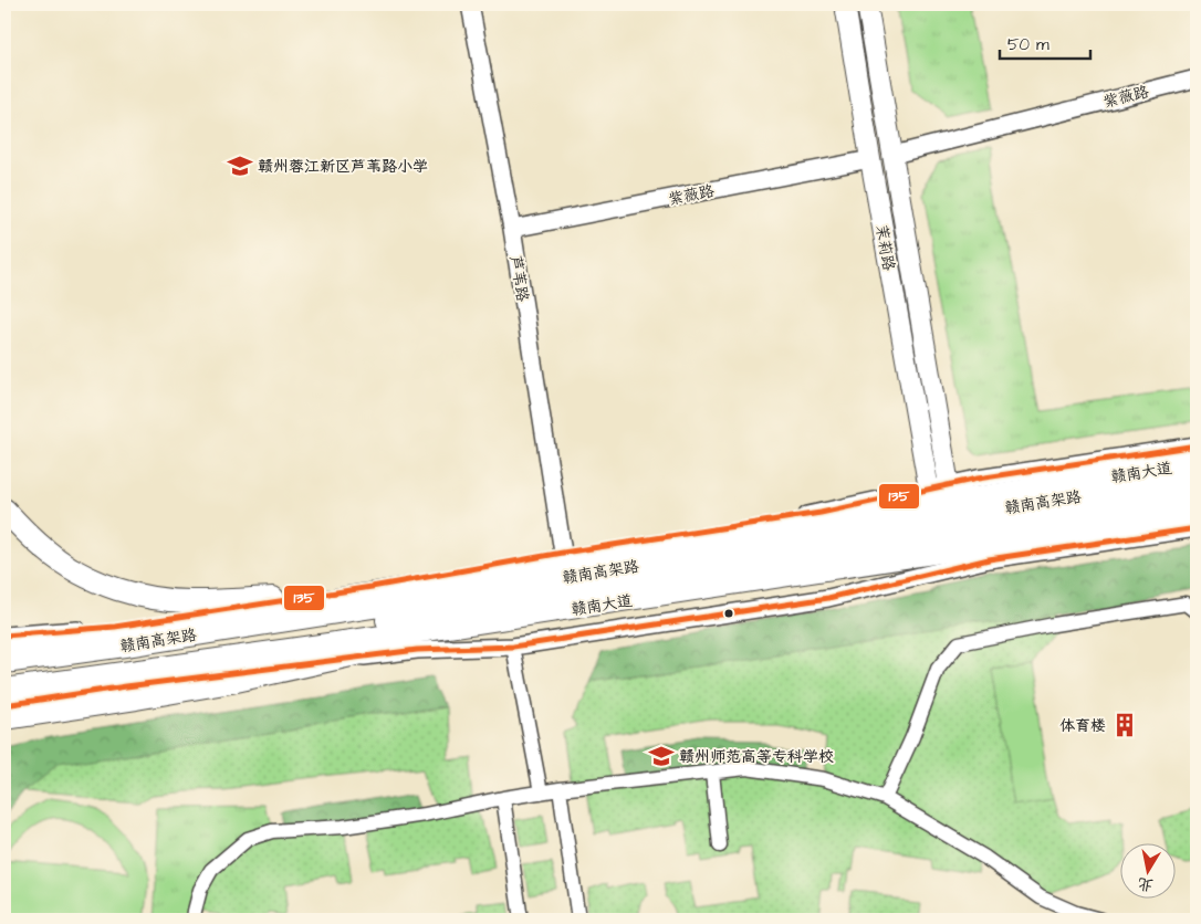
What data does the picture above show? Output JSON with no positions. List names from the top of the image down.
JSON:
{
  "streets": {
    "main road": ["茉莉路", "赣南大道", "赣南高架路"],
    "street": ["紫薇路", "芦苇路"]
  },
  "crossings": [
    ["紫薇路", "茉莉路"],
    ["紫薇路", "芦苇路"]
  ],
  "places": {
    "school or university": ["赣州蓉江新区芦苇路小学", "赣州师范高等专科学校"],
    "building": ["体育楼"]
  },
  "lines": ["transit line 135"],
  "scale_bar": "50 m",
  "north": "bottom"
}
